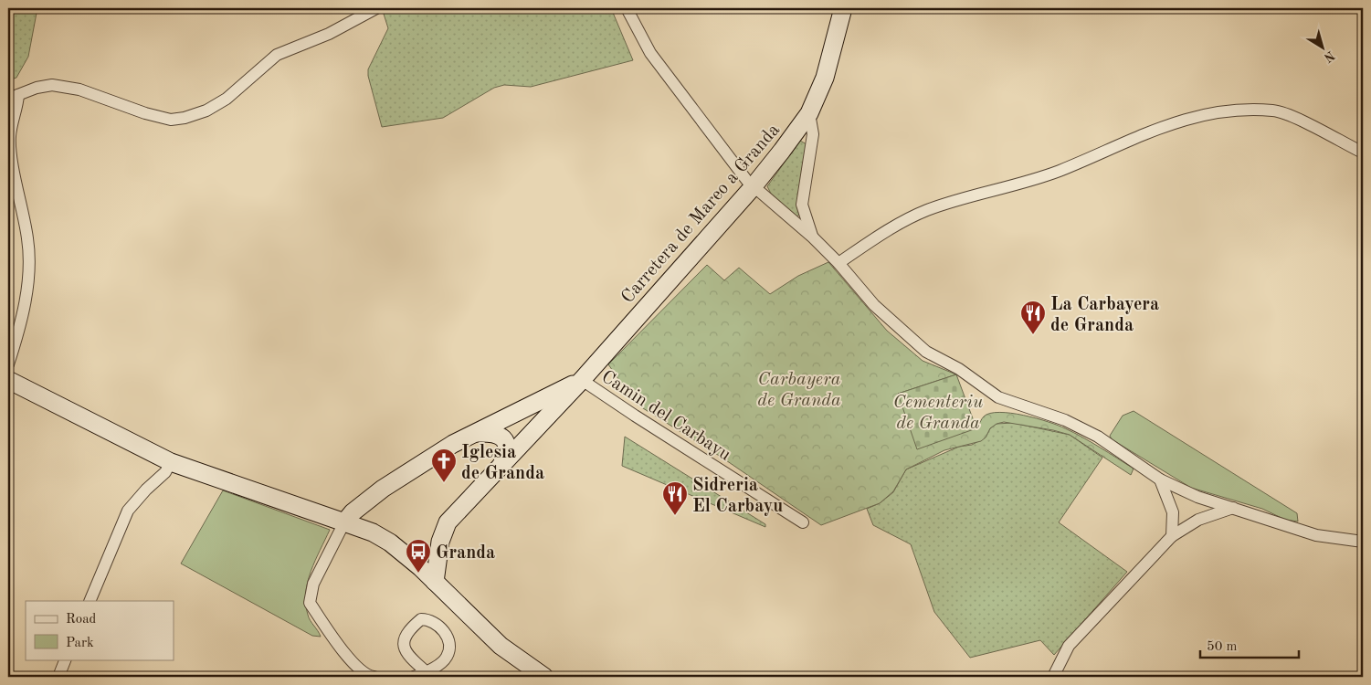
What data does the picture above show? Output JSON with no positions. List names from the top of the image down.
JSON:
{
  "streets": {
    "street": ["Carretera de Mareo a Granda", "Camin del Carbayu"]
  },
  "crossings": [
    ["Carretera de Mareo a Granda", "Camin del Carbayu"]
  ],
  "parks": ["Carbayera de Granda", "Cementeriu de Granda"],
  "places": {
    "restaurant": ["La Carbayera de Granda", "Sidreria El Carbayu"],
    "church": ["Iglesia de Granda"],
    "bus stop": ["Granda"]
  },
  "legend": ["Road", "Park"],
  "scale_bar": "50 m",
  "north": "bottom right"
}
